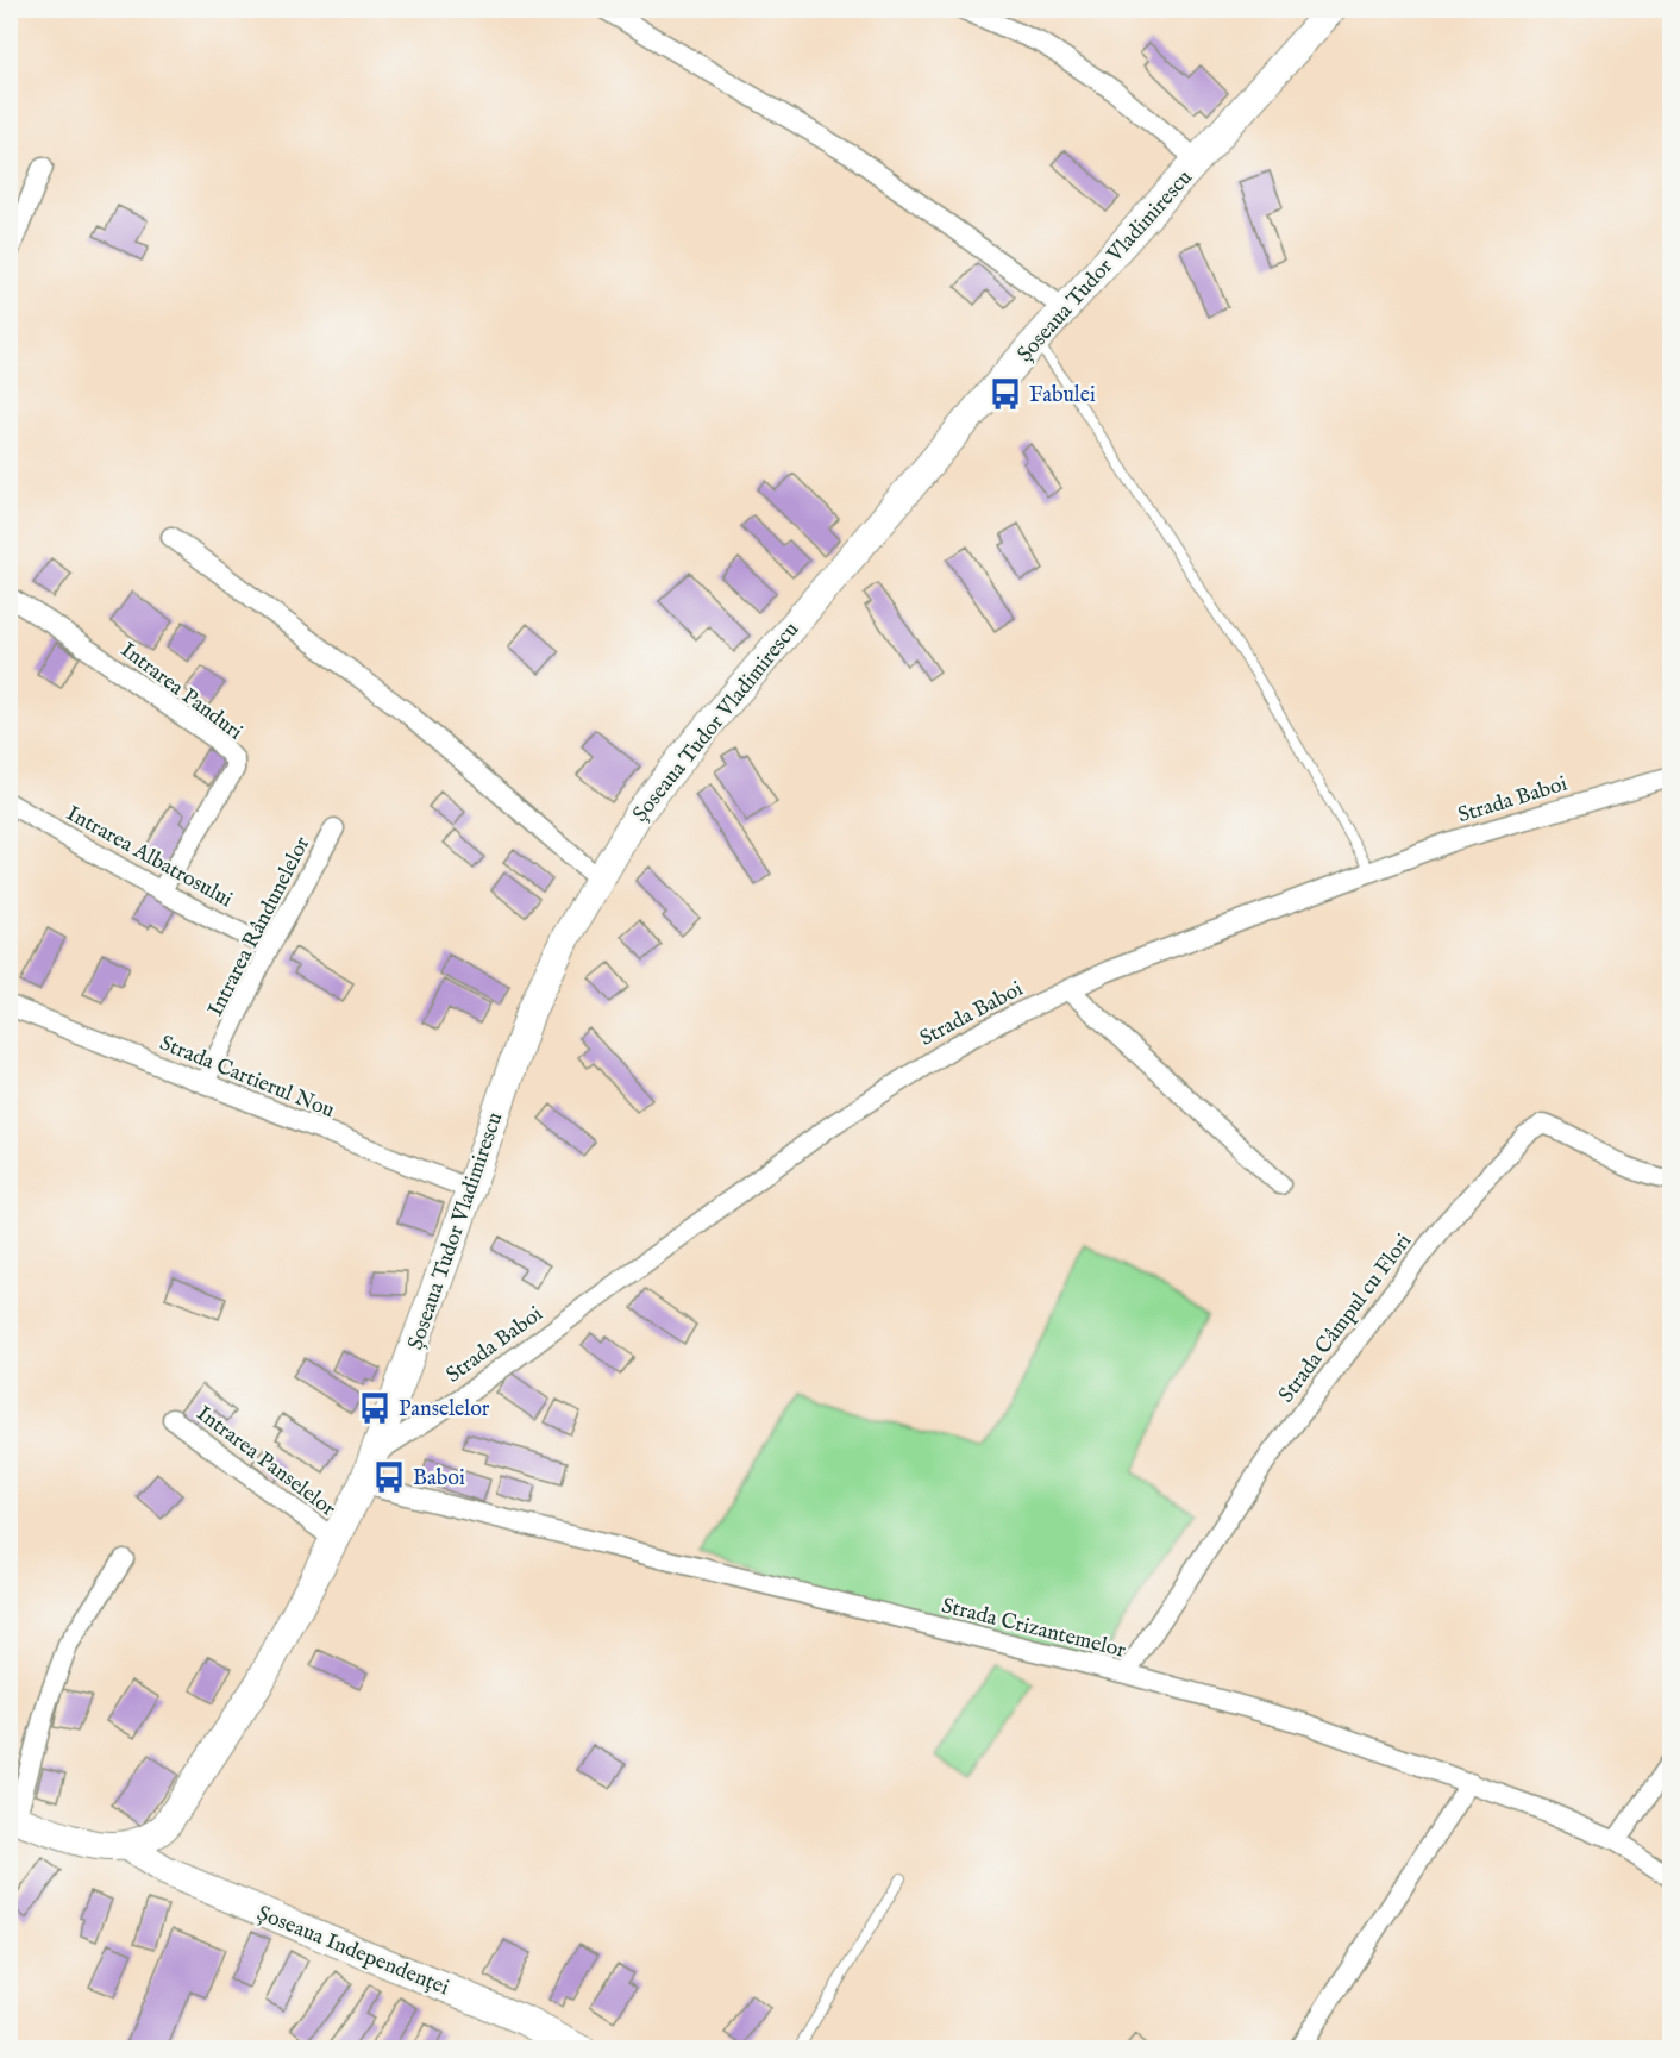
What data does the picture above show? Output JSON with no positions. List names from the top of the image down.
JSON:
{
  "streets": {
    "main road": ["Șoseaua Tudor Vladimirescu", "Șoseaua Independenței"],
    "street": [
      "Intrarea Panduri",
      "Strada Baboi",
      "Intrarea Albatrosului",
      "Intrarea Rândunelelor",
      "Strada Cartierul Nou",
      "Strada Câmpul cu Flori",
      "Intrarea Panselelor",
      "Strada Crizantemelor"
    ]
  },
  "crossings": [
    ["Șoseaua Tudor Vladimirescu", "Strada Baboi"],
    ["Șoseaua Tudor Vladimirescu", "Strada Cartierul Nou"],
    ["Șoseaua Tudor Vladimirescu", "Intrarea Panselelor"],
    ["Șoseaua Tudor Vladimirescu", "Strada Crizantemelor"],
    ["Șoseaua Tudor Vladimirescu", "Șoseaua Independenței"],
    ["Intrarea Panduri", "Intrarea Albatrosului"],
    ["Intrarea Albatrosului", "Intrarea Rândunelelor"],
    ["Intrarea Rândunelelor", "Strada Cartierul Nou"],
    ["Strada Câmpul cu Flori", "Strada Crizantemelor"]
  ],
  "places": {
    "bus stop": ["Fabulei", "Panselelor", "Baboi"]
  }
}
